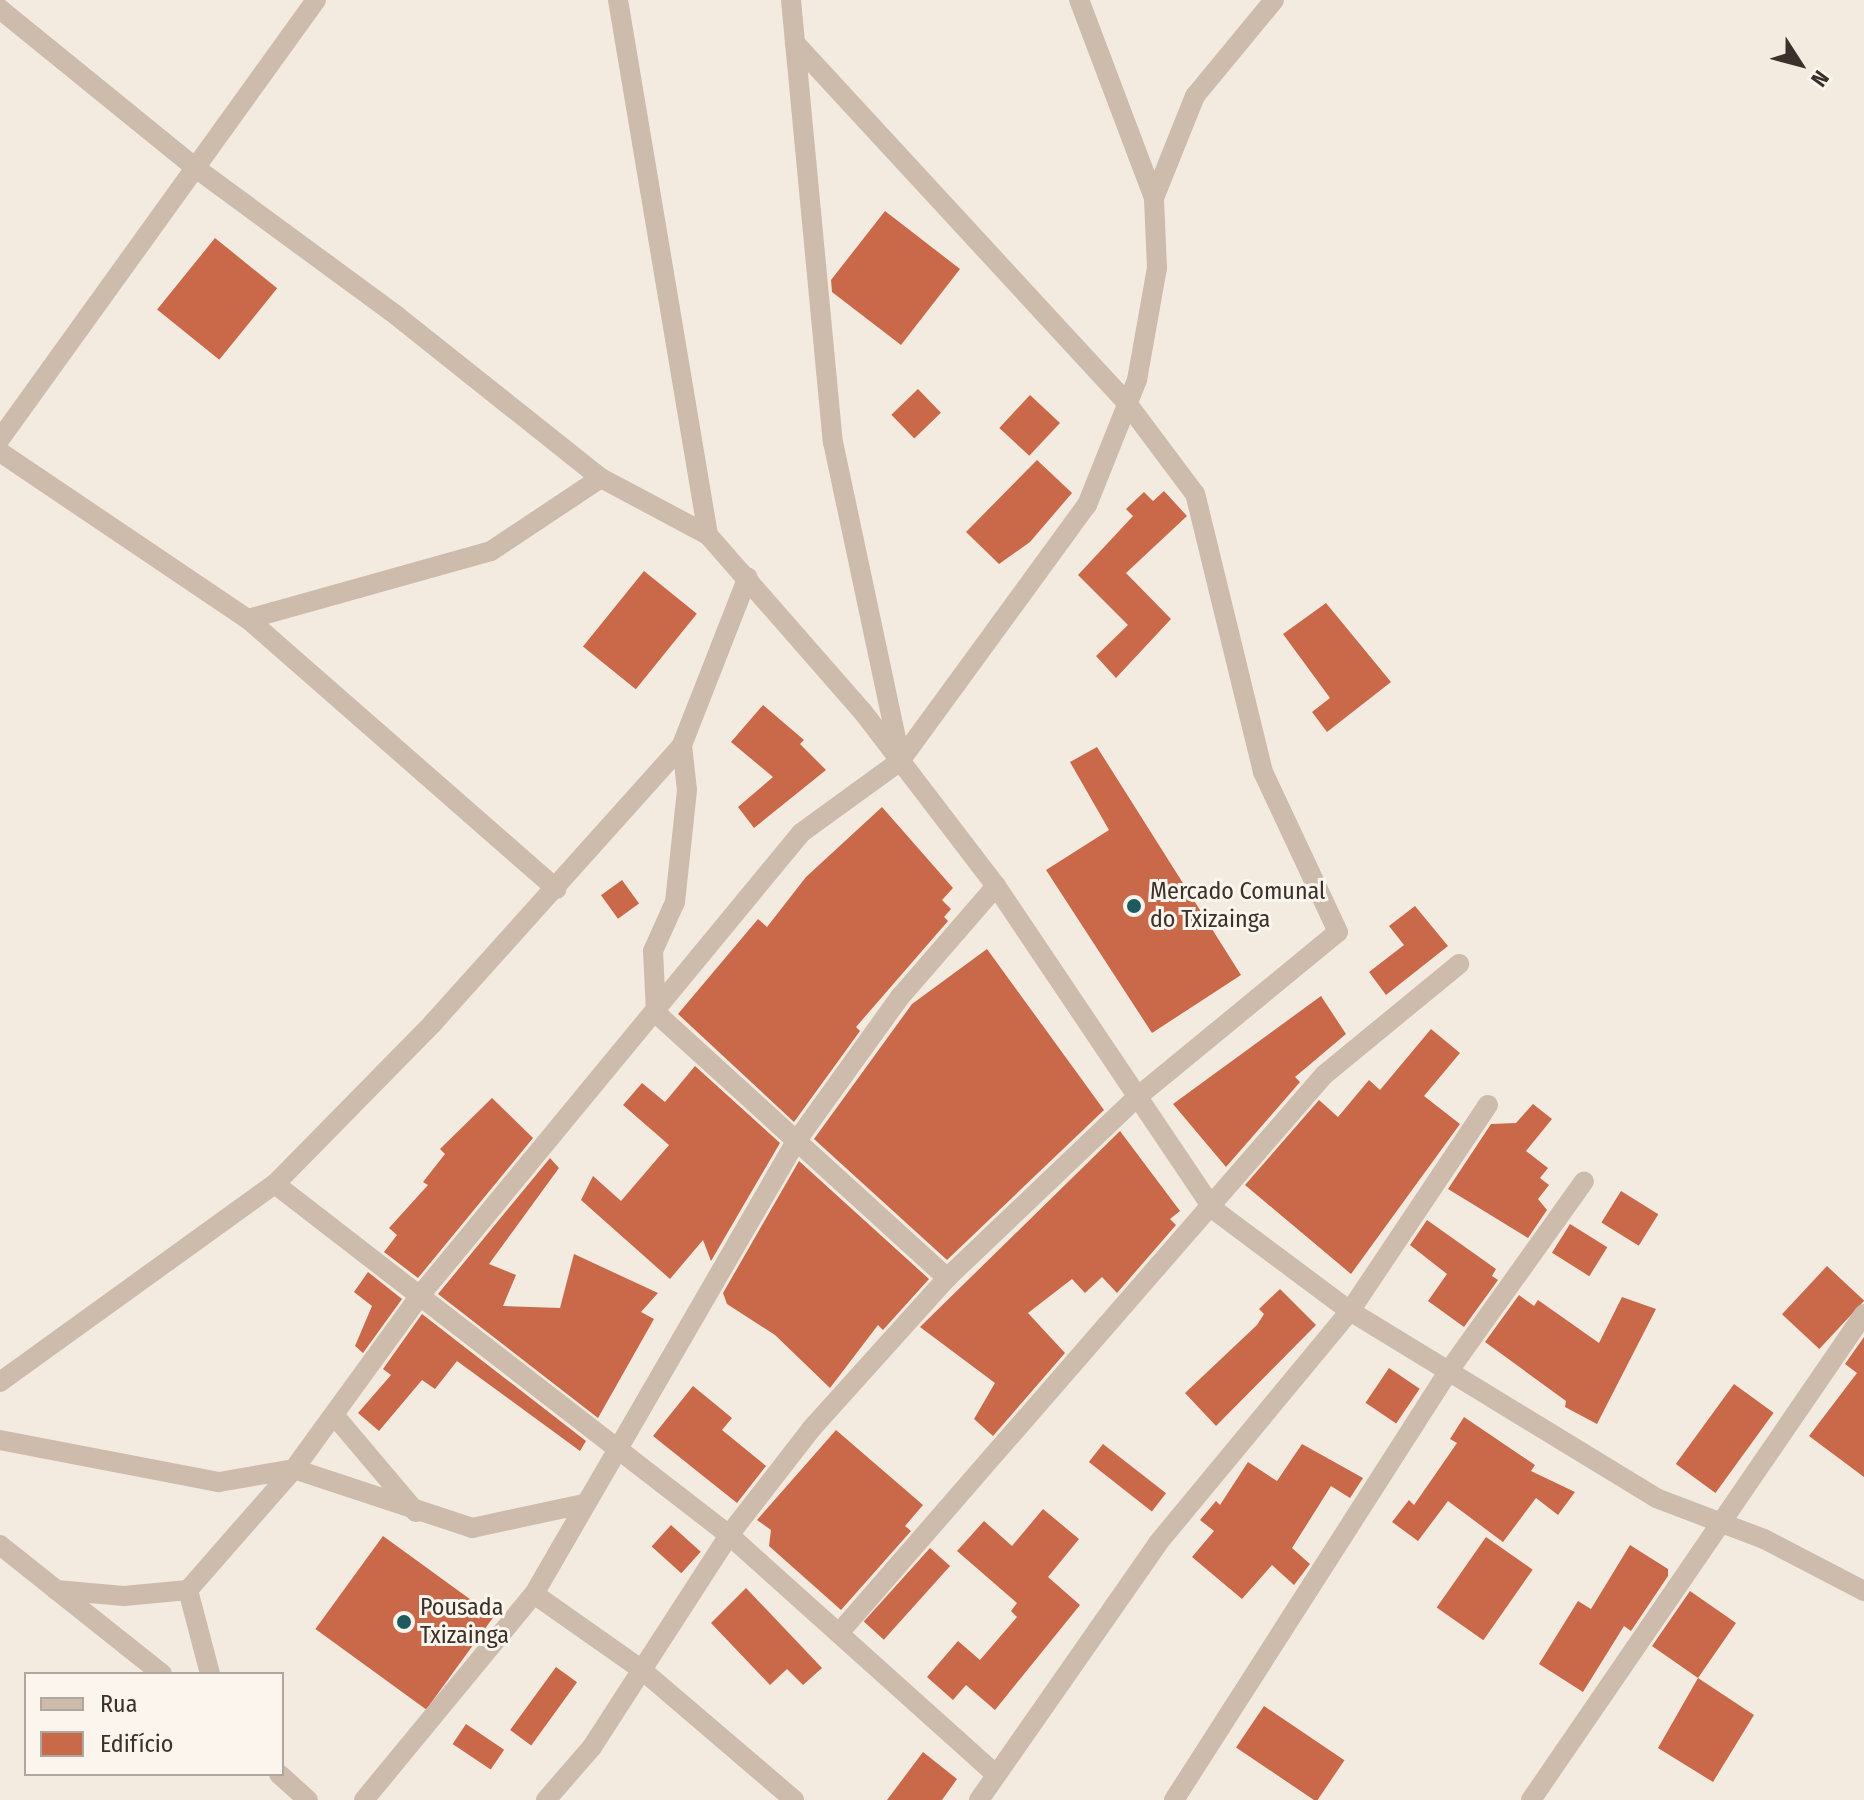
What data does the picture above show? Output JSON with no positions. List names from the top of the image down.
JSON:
{
  "places": ["Mercado Comunal do Txizainga", "Pousada Txizainga"],
  "legend": ["Rua", "Edifício"],
  "north": "bottom right"
}
